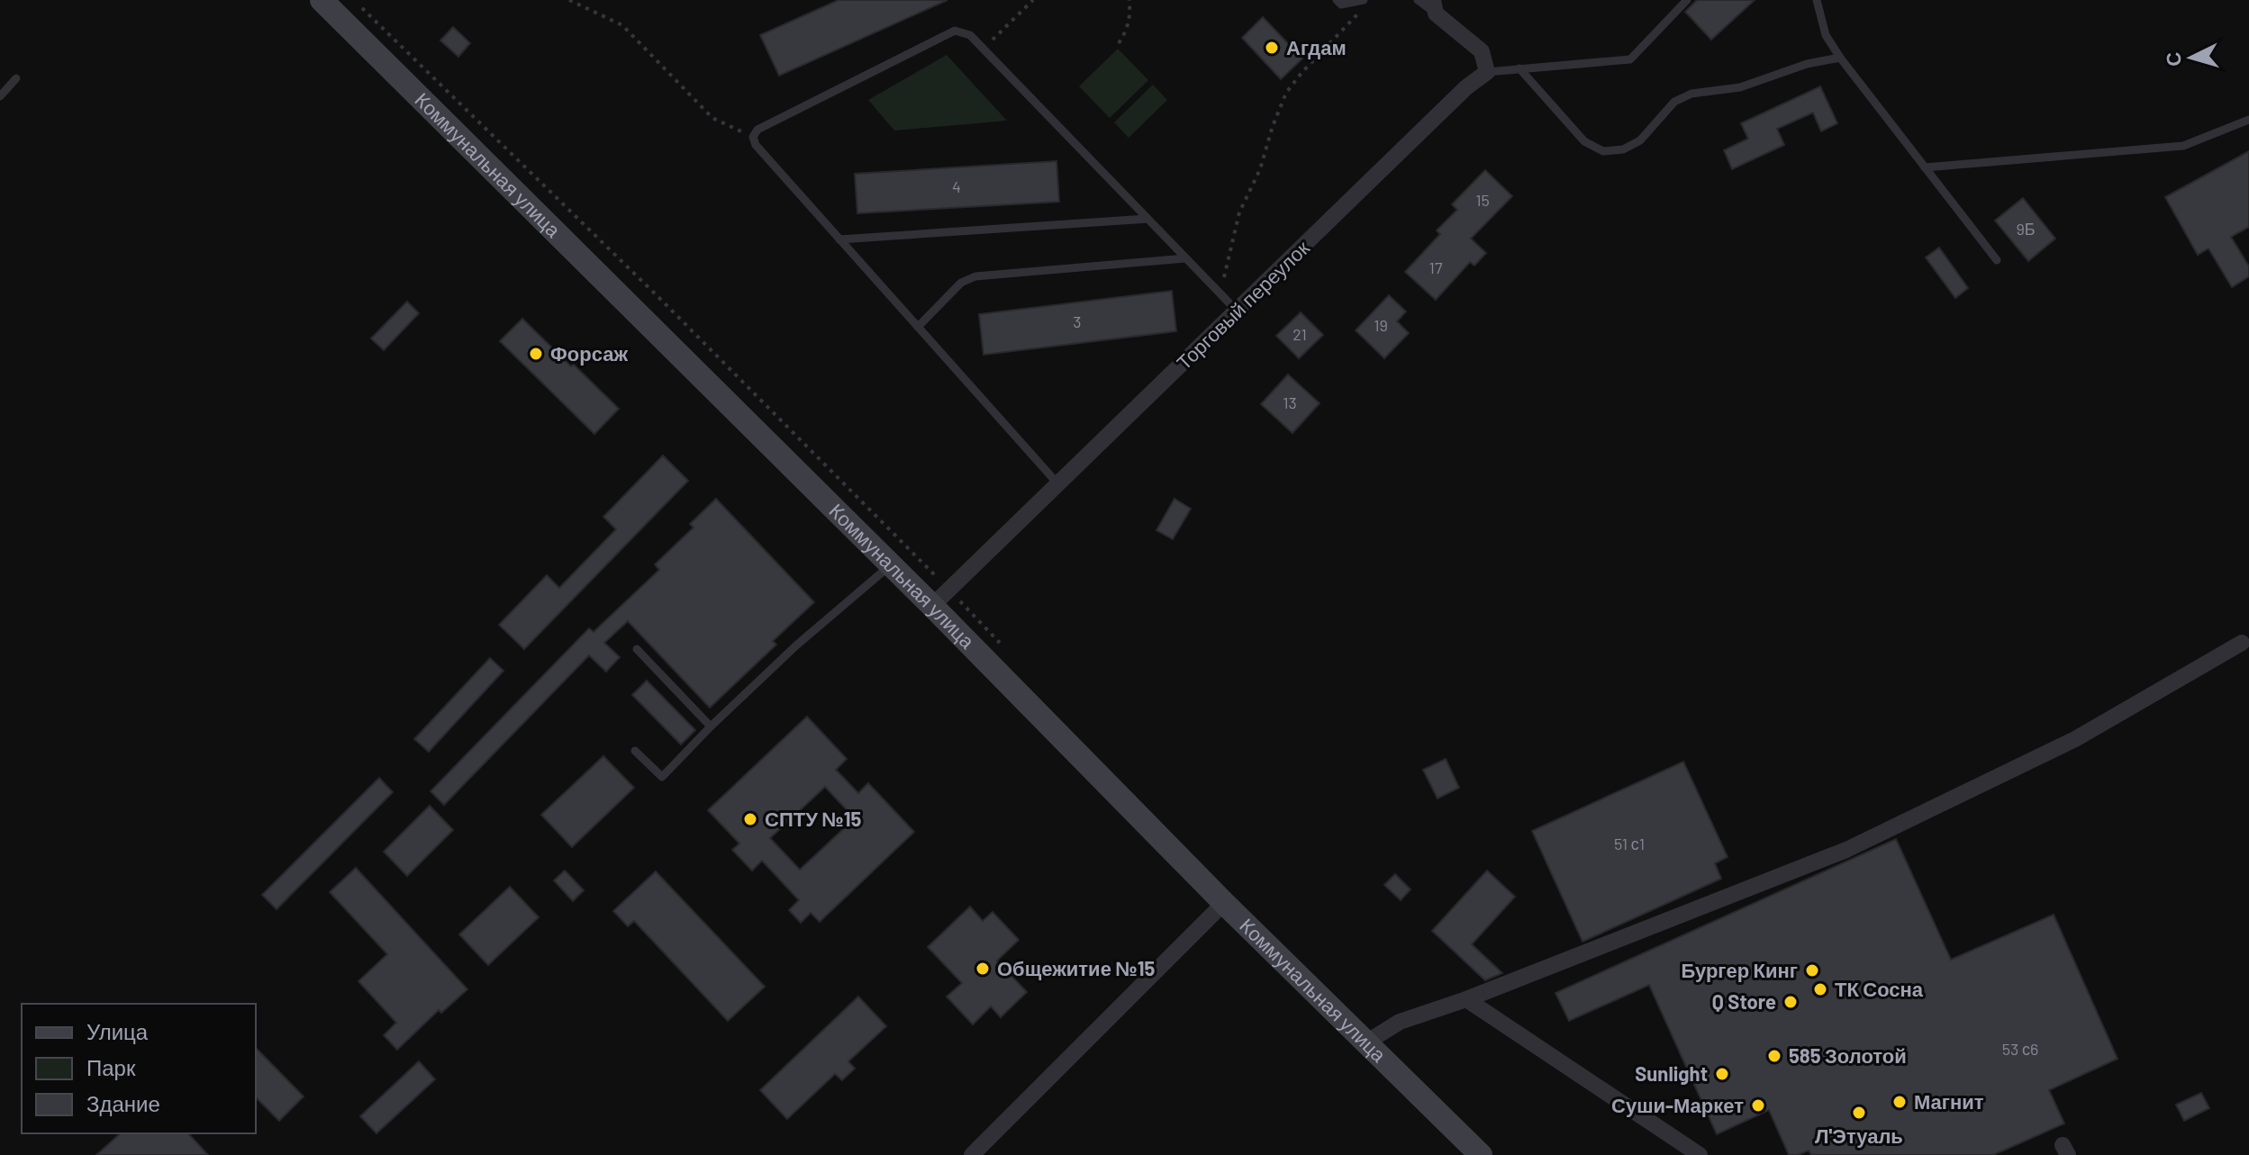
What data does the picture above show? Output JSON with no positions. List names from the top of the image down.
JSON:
{
  "streets": {
    "main road": ["Коммунальная улица"],
    "street": ["Торговый переулок"]
  },
  "crossings": [
    ["Коммунальная улица", "Торговый переулок"]
  ],
  "places": [
    "Агдам",
    "Форсаж",
    "СПТУ №15",
    "Общежитие №15",
    "Бургер Кинг",
    "ТК Сосна",
    "Q Store",
    "585 Золотой",
    "Sunlight",
    "Магнит",
    "Суши-Маркет",
    "Л'Этуаль"
  ],
  "house_numbers": [
    "4",
    "15",
    "9Б",
    "17",
    "3",
    "19",
    "21",
    "13",
    "51 с1",
    "53 с6"
  ],
  "legend": ["Улица", "Парк", "Здание"],
  "north": "left"
}
